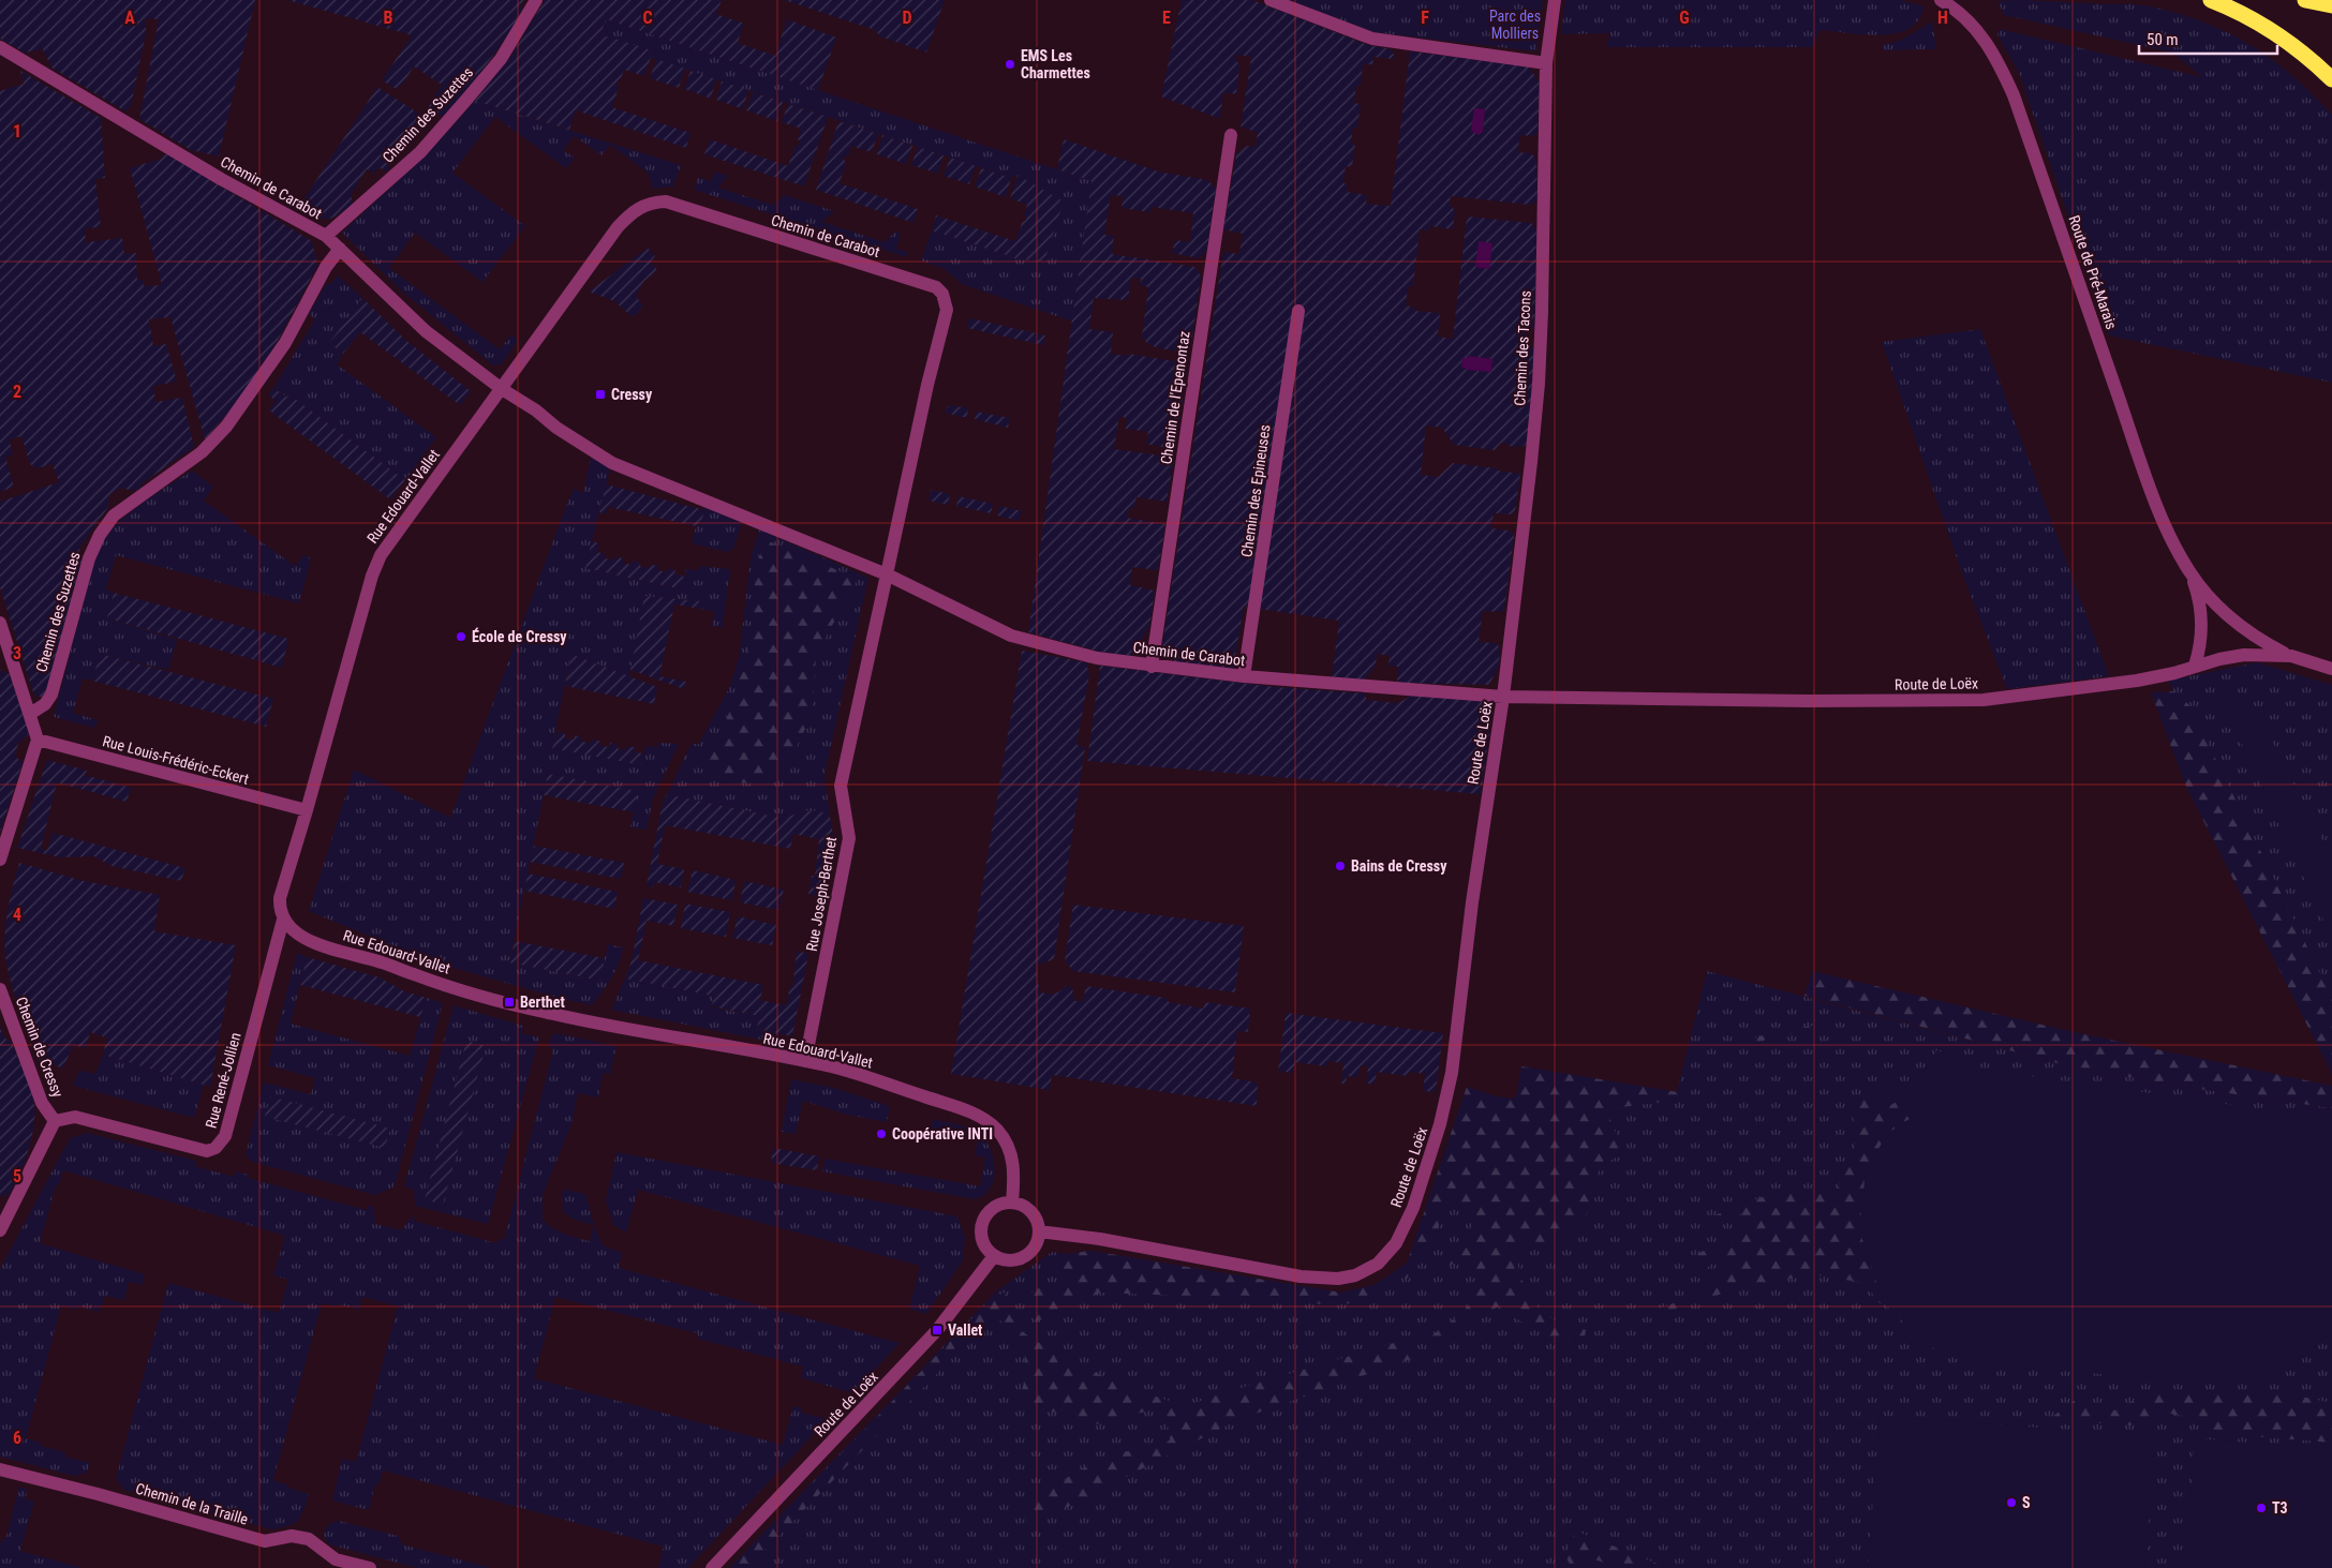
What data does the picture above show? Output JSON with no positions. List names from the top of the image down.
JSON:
{
  "streets": {
    "street": [
      "Chemin des Suzettes",
      "Chemin de Carabot",
      "Route de Pré-Marais",
      "Chemin des Tacons",
      "Chemin de l'Epenontaz",
      "Chemin des Epineuses",
      "Rue Edouard-Vallet",
      "Route de Loëx",
      "Rue Louis-Frédéric-Eckert",
      "Rue Joseph-Berthet",
      "Chemin de Cressy",
      "Rue René-Jollien",
      "Chemin de la Traille"
    ]
  },
  "crossings": [
    ["Chemin des Suzettes", "Chemin de Carabot"],
    ["Chemin de Carabot", "Chemin des Tacons"],
    ["Chemin de Carabot", "Chemin de l'Epenontaz"],
    ["Chemin de Carabot", "Chemin des Epineuses"],
    ["Chemin de Carabot", "Rue Edouard-Vallet"],
    ["Chemin de Carabot", "Route de Loëx"],
    ["Chemin de Carabot", "Rue Joseph-Berthet"],
    ["Chemin des Tacons", "Route de Loëx"],
    ["Rue Edouard-Vallet", "Route de Loëx"],
    ["Rue Edouard-Vallet", "Rue Louis-Frédéric-Eckert"],
    ["Rue Edouard-Vallet", "Rue Joseph-Berthet"],
    ["Rue Edouard-Vallet", "Rue René-Jollien"],
    ["Chemin de Cressy", "Rue René-Jollien"]
  ],
  "parks": ["Parc des Molliers"],
  "places": {
    "other": [
      "EMS Les Charmettes",
      "École de Cressy",
      "Bains de Cressy",
      "Coopérative INTI",
      "S",
      "T3"
    ],
    "transit": ["Cressy", "Berthet", "Vallet"]
  },
  "scale_bar": "50 m",
  "grid": {
    "columns": [
      "A",
      "B",
      "C",
      "D",
      "E",
      "F",
      "G",
      "H"
    ],
    "rows": [
      "1",
      "2",
      "3",
      "4",
      "5",
      "6"
    ]
  }
}
